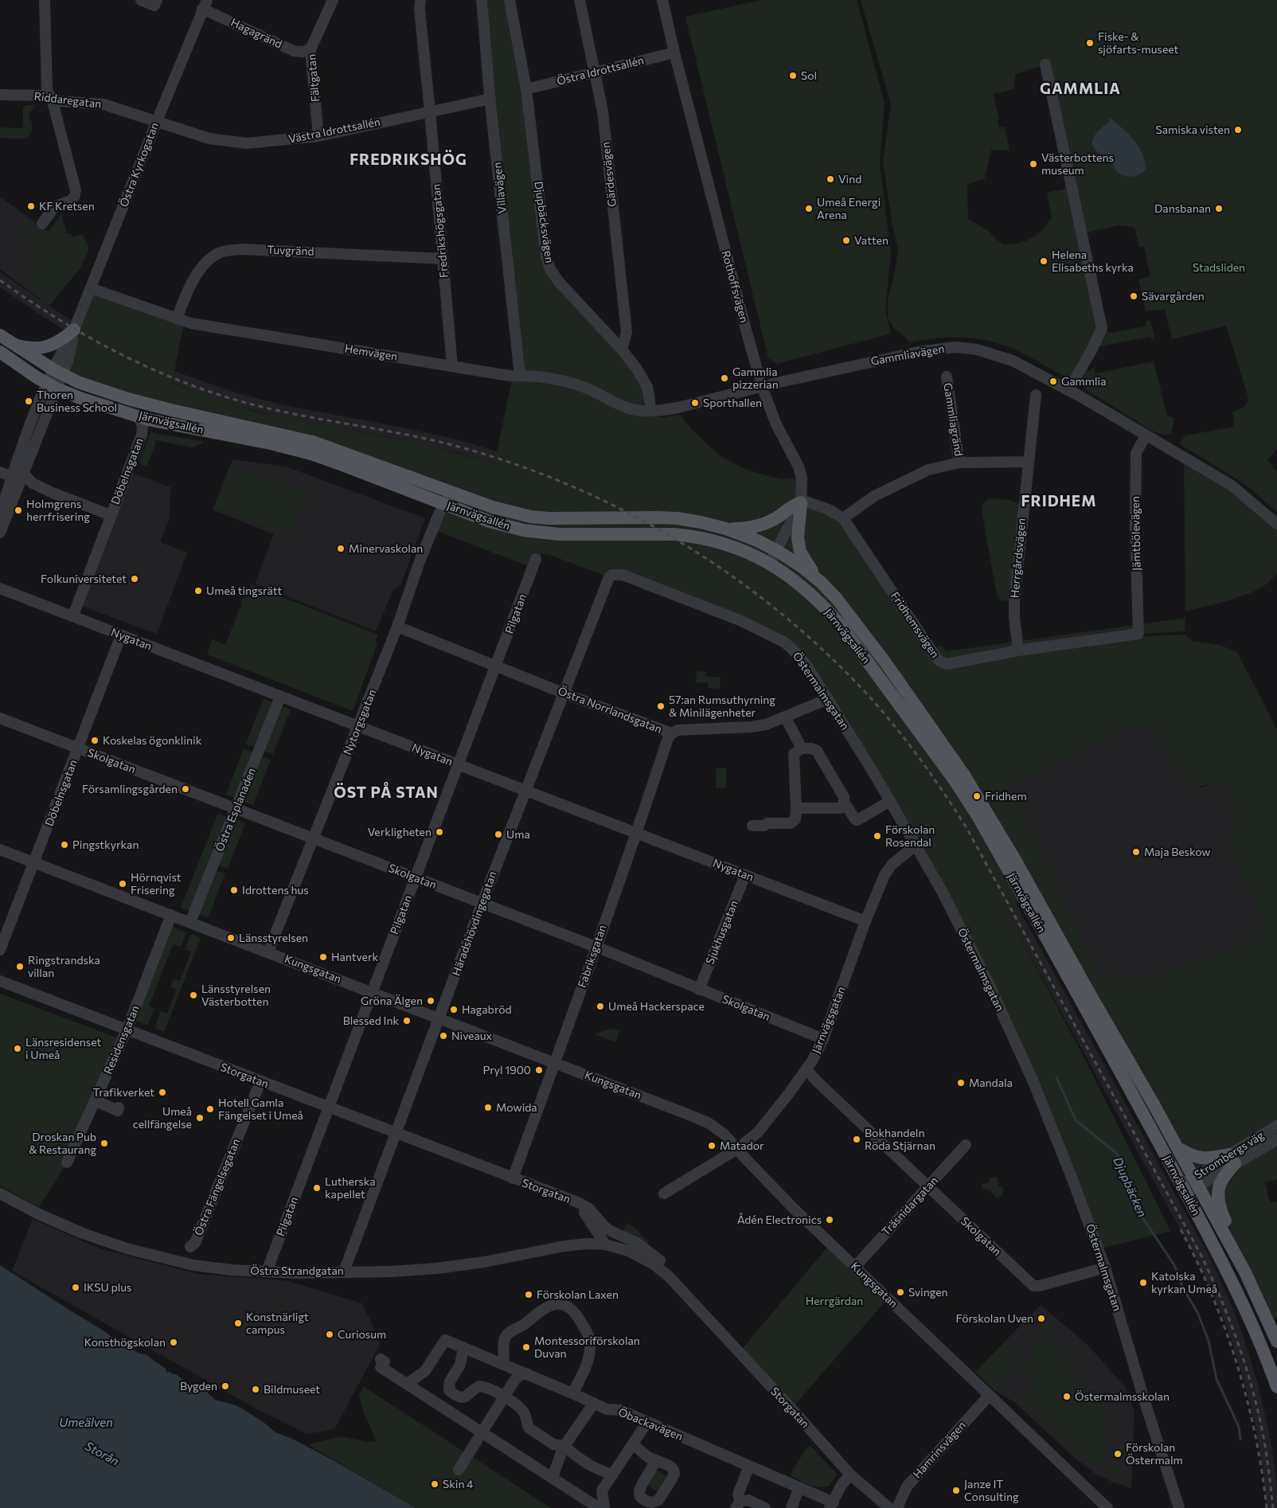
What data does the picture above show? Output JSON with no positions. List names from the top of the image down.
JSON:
{
  "streets": {
    "main road": ["Järnvägsallén"],
    "street": [
      "Hagagränd",
      "Östra Idrottsallén",
      "Fältgatan",
      "Riddaregatan",
      "Västra Idrottsallén",
      "Östra Kyrkogatan",
      "Gärdesvägen",
      "Villavägen",
      "Djupbäcksvägen",
      "Fredrikshögsgatan",
      "Tuvgränd",
      "Rothoffsvägen",
      "Hemvägen",
      "Gammliavägen",
      "Gammliagränd",
      "Döbelnsgatan",
      "Jämtbölevägen",
      "Herrgårdsvägen",
      "Pilgatan",
      "Fridhemsvägen",
      "Nygatan",
      "Östermalmsgatan",
      "Östra Norrlandsgatan",
      "Nytorgsgatan",
      "Skolgatan",
      "Östra Esplanaden",
      "Häradshövdingegatan",
      "Sjukhusgatan",
      "Fabriksgatan",
      "Kungsgatan",
      "Järnvägsgatan",
      "Residensgatan",
      "Storgatan",
      "Strombergs väg",
      "Östra Fängelsegatan",
      "Träsnidargatan",
      "Östra Strandgatan",
      "Öbackavägen",
      "Hamrinsvägen"
    ]
  },
  "crossings": [
    ["Hagagränd", "Fältgatan"],
    ["Hagagränd", "Östra Kyrkogatan"],
    ["Östra Idrottsallén", "Gärdesvägen"],
    ["Östra Idrottsallén", "Djupbäcksvägen"],
    ["Östra Idrottsallén", "Rothoffsvägen"],
    ["Fältgatan", "Västra Idrottsallén"],
    ["Riddaregatan", "Västra Idrottsallén"],
    ["Riddaregatan", "Östra Kyrkogatan"],
    ["Västra Idrottsallén", "Östra Kyrkogatan"],
    ["Västra Idrottsallén", "Villavägen"],
    ["Västra Idrottsallén", "Fredrikshögsgatan"],
    ["Östra Kyrkogatan", "Hemvägen"],
    ["Östra Kyrkogatan", "Järnvägsallén"],
    ["Gärdesvägen", "Djupbäcksvägen"],
    ["Villavägen", "Hemvägen"],
    ["Djupbäcksvägen", "Hemvägen"],
    ["Djupbäcksvägen", "Gammliavägen"],
    ["Fredrikshögsgatan", "Tuvgränd"],
    ["Fredrikshögsgatan", "Hemvägen"],
    ["Tuvgränd", "Hemvägen"],
    ["Rothoffsvägen", "Gammliavägen"],
    ["Rothoffsvägen", "Järnvägsallén"],
    ["Rothoffsvägen", "Fridhemsvägen"],
    ["Hemvägen", "Gammliavägen"],
    ["Gammliavägen", "Jämtbölevägen"],
    ["Järnvägsallén", "Döbelnsgatan"],
    ["Järnvägsallén", "Nytorgsgatan"],
    ["Järnvägsallén", "Strombergs väg"],
    ["Döbelnsgatan", "Nygatan"],
    ["Döbelnsgatan", "Skolgatan"],
    ["Döbelnsgatan", "Kungsgatan"],
    ["Jämtbölevägen", "Fridhemsvägen"],
    ["Herrgårdsvägen", "Fridhemsvägen"],
    ["Pilgatan", "Nygatan"],
    ["Pilgatan", "Östra Norrlandsgatan"],
    ["Pilgatan", "Skolgatan"],
    ["Pilgatan", "Kungsgatan"],
    ["Pilgatan", "Storgatan"],
    ["Pilgatan", "Östra Strandgatan"],
    ["Nygatan", "Nytorgsgatan"],
    ["Nygatan", "Östra Esplanaden"],
    ["Nygatan", "Häradshövdingegatan"],
    ["Nygatan", "Sjukhusgatan"],
    ["Nygatan", "Fabriksgatan"],
    ["Nygatan", "Järnvägsgatan"],
    ["Östermalmsgatan", "Östra Norrlandsgatan"],
    ["Östermalmsgatan", "Skolgatan"],
    ["Östermalmsgatan", "Häradshövdingegatan"],
    ["Östermalmsgatan", "Järnvägsgatan"],
    ["Östra Norrlandsgatan", "Nytorgsgatan"],
    ["Östra Norrlandsgatan", "Häradshövdingegatan"],
    ["Östra Norrlandsgatan", "Fabriksgatan"],
    ["Nytorgsgatan", "Skolgatan"],
    ["Nytorgsgatan", "Kungsgatan"],
    ["Skolgatan", "Östra Esplanaden"],
    ["Skolgatan", "Häradshövdingegatan"],
    ["Skolgatan", "Sjukhusgatan"],
    ["Skolgatan", "Fabriksgatan"],
    ["Skolgatan", "Järnvägsgatan"],
    ["Skolgatan", "Träsnidargatan"],
    ["Östra Esplanaden", "Kungsgatan"],
    ["Häradshövdingegatan", "Kungsgatan"],
    ["Häradshövdingegatan", "Storgatan"],
    ["Häradshövdingegatan", "Östra Strandgatan"],
    ["Fabriksgatan", "Kungsgatan"],
    ["Fabriksgatan", "Storgatan"],
    ["Kungsgatan", "Järnvägsgatan"],
    ["Kungsgatan", "Residensgatan"],
    ["Kungsgatan", "Träsnidargatan"],
    ["Kungsgatan", "Hamrinsvägen"],
    ["Residensgatan", "Storgatan"],
    ["Storgatan", "Östra Fängelsegatan"],
    ["Storgatan", "Östra Strandgatan"]
  ],
  "districts": [
    "GAMMLIA",
    "FREDRIKSHÖG",
    "FRIDHEM",
    "ÖST PÅ STAN"
  ],
  "water": ["Djupbäcken", "Umeälven", "Storån"],
  "parks": ["Stadsliden", "Herrgärdan"],
  "places": [
    "Fiske- & sjöfarts-museet",
    "Sol",
    "Samiska visten",
    "Västerbottens museum",
    "Vind",
    "KF Kretsen",
    "Umeå Energi Arena",
    "Dansbanan",
    "Vatten",
    "Helena Elisabeths kyrka",
    "Sävargården",
    "Gammlia pizzerian",
    "Gammlia",
    "Thoren Business School",
    "Sporthallen",
    "Holmgrens herrfrisering",
    "Minervaskolan",
    "Folkuniversitetet",
    "Umeå tingsrätt",
    "57:an Rumsuthyrning & Minilägenheter",
    "Koskelas ögonklinik",
    "Församlingsgården",
    "Fridhem",
    "Verkligheten",
    "Uma",
    "Förskolan Rosendal",
    "Pingstkyrkan",
    "Maja Beskow",
    "Hörnqvist Frisering",
    "Idrottens hus",
    "Länsstyrelsen",
    "Hantverk",
    "Ringstrandska villan",
    "Länsstyrelsen Västerbotten",
    "Gröna Älgen",
    "Umeå Hackerspace",
    "Hagabröd",
    "Blessed Ink",
    "Niveaux",
    "Länsresidenset i Umeå",
    "Pryl 1900",
    "Mandala",
    "Trafikverket",
    "Mowida",
    "Hotell Gamla Fängelset i Umeå",
    "Umeå cellfängelse",
    "Bokhandeln Röda Stjärnan",
    "Droskan Pub & Restaurang",
    "Matador",
    "Lutherska kapellet",
    "Ådén Electronics",
    "Katolska kyrkan Umeå",
    "IKSU plus",
    "Svingen",
    "Förskolan Laxen",
    "Förskolan Uven",
    "Konstnärligt campus",
    "Curiosum",
    "Konsthögskolan",
    "Montessoriförskolan Duvan",
    "Bygden",
    "Bildmuseet",
    "Östermalmsskolan",
    "Förskolan Östermalm",
    "Skin 4",
    "Janze IT Consulting"
  ]
}
